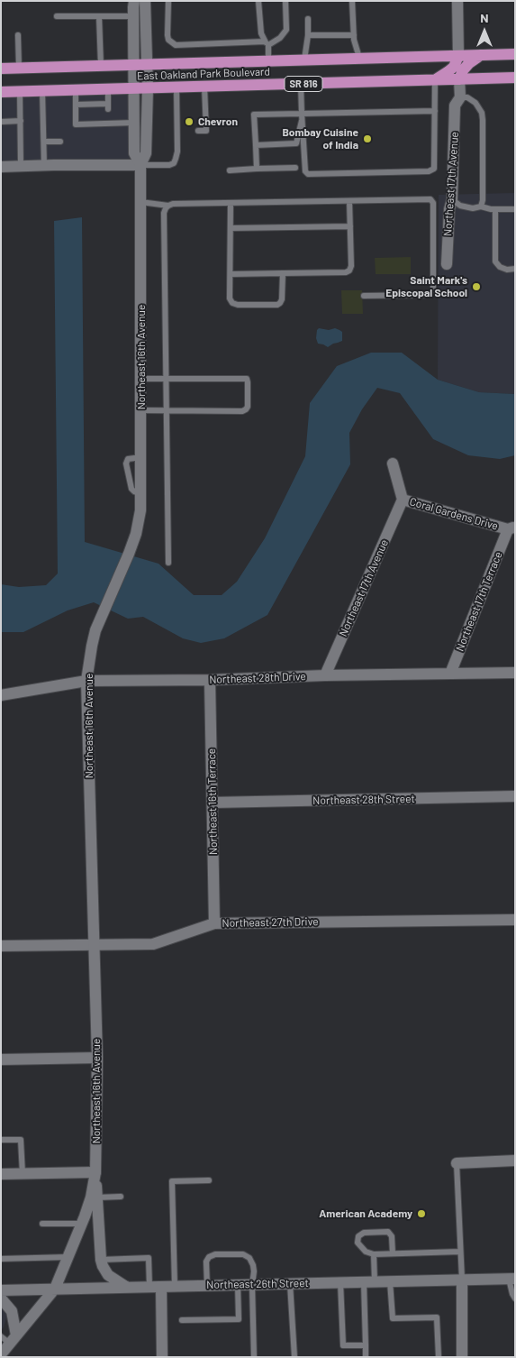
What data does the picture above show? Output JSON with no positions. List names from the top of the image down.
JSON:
{
  "streets": {
    "main road": ["East Oakland Park Boulevard", "SR 816"],
    "street": [
      "Northeast 17th Avenue",
      "Northeast 16th Avenue",
      "Coral Gardens Drive",
      "Northeast 17th Terrace",
      "Northeast 28th Drive",
      "Northeast 28th Street",
      "Northeast 16th Terrace",
      "Northeast 27th Drive",
      "Northeast 26th Street"
    ]
  },
  "crossings": [
    ["East Oakland Park Boulevard", "Northeast 17th Avenue"],
    ["East Oakland Park Boulevard", "Northeast 16th Avenue"],
    ["Northeast 17th Avenue", "Coral Gardens Drive"],
    ["Northeast 17th Avenue", "Northeast 28th Drive"],
    ["Northeast 16th Avenue", "Northeast 28th Drive"],
    ["Northeast 16th Avenue", "Northeast 27th Drive"],
    ["Coral Gardens Drive", "Northeast 17th Terrace"],
    ["Northeast 17th Terrace", "Northeast 28th Drive"],
    ["Northeast 28th Drive", "Northeast 16th Terrace"],
    ["Northeast 28th Street", "Northeast 16th Terrace"],
    ["Northeast 16th Terrace", "Northeast 27th Drive"]
  ],
  "places": [
    "Chevron",
    "Bombay Cuisine of India",
    "Saint Mark's Episcopal School",
    "American Academy"
  ],
  "north": "top"
}
